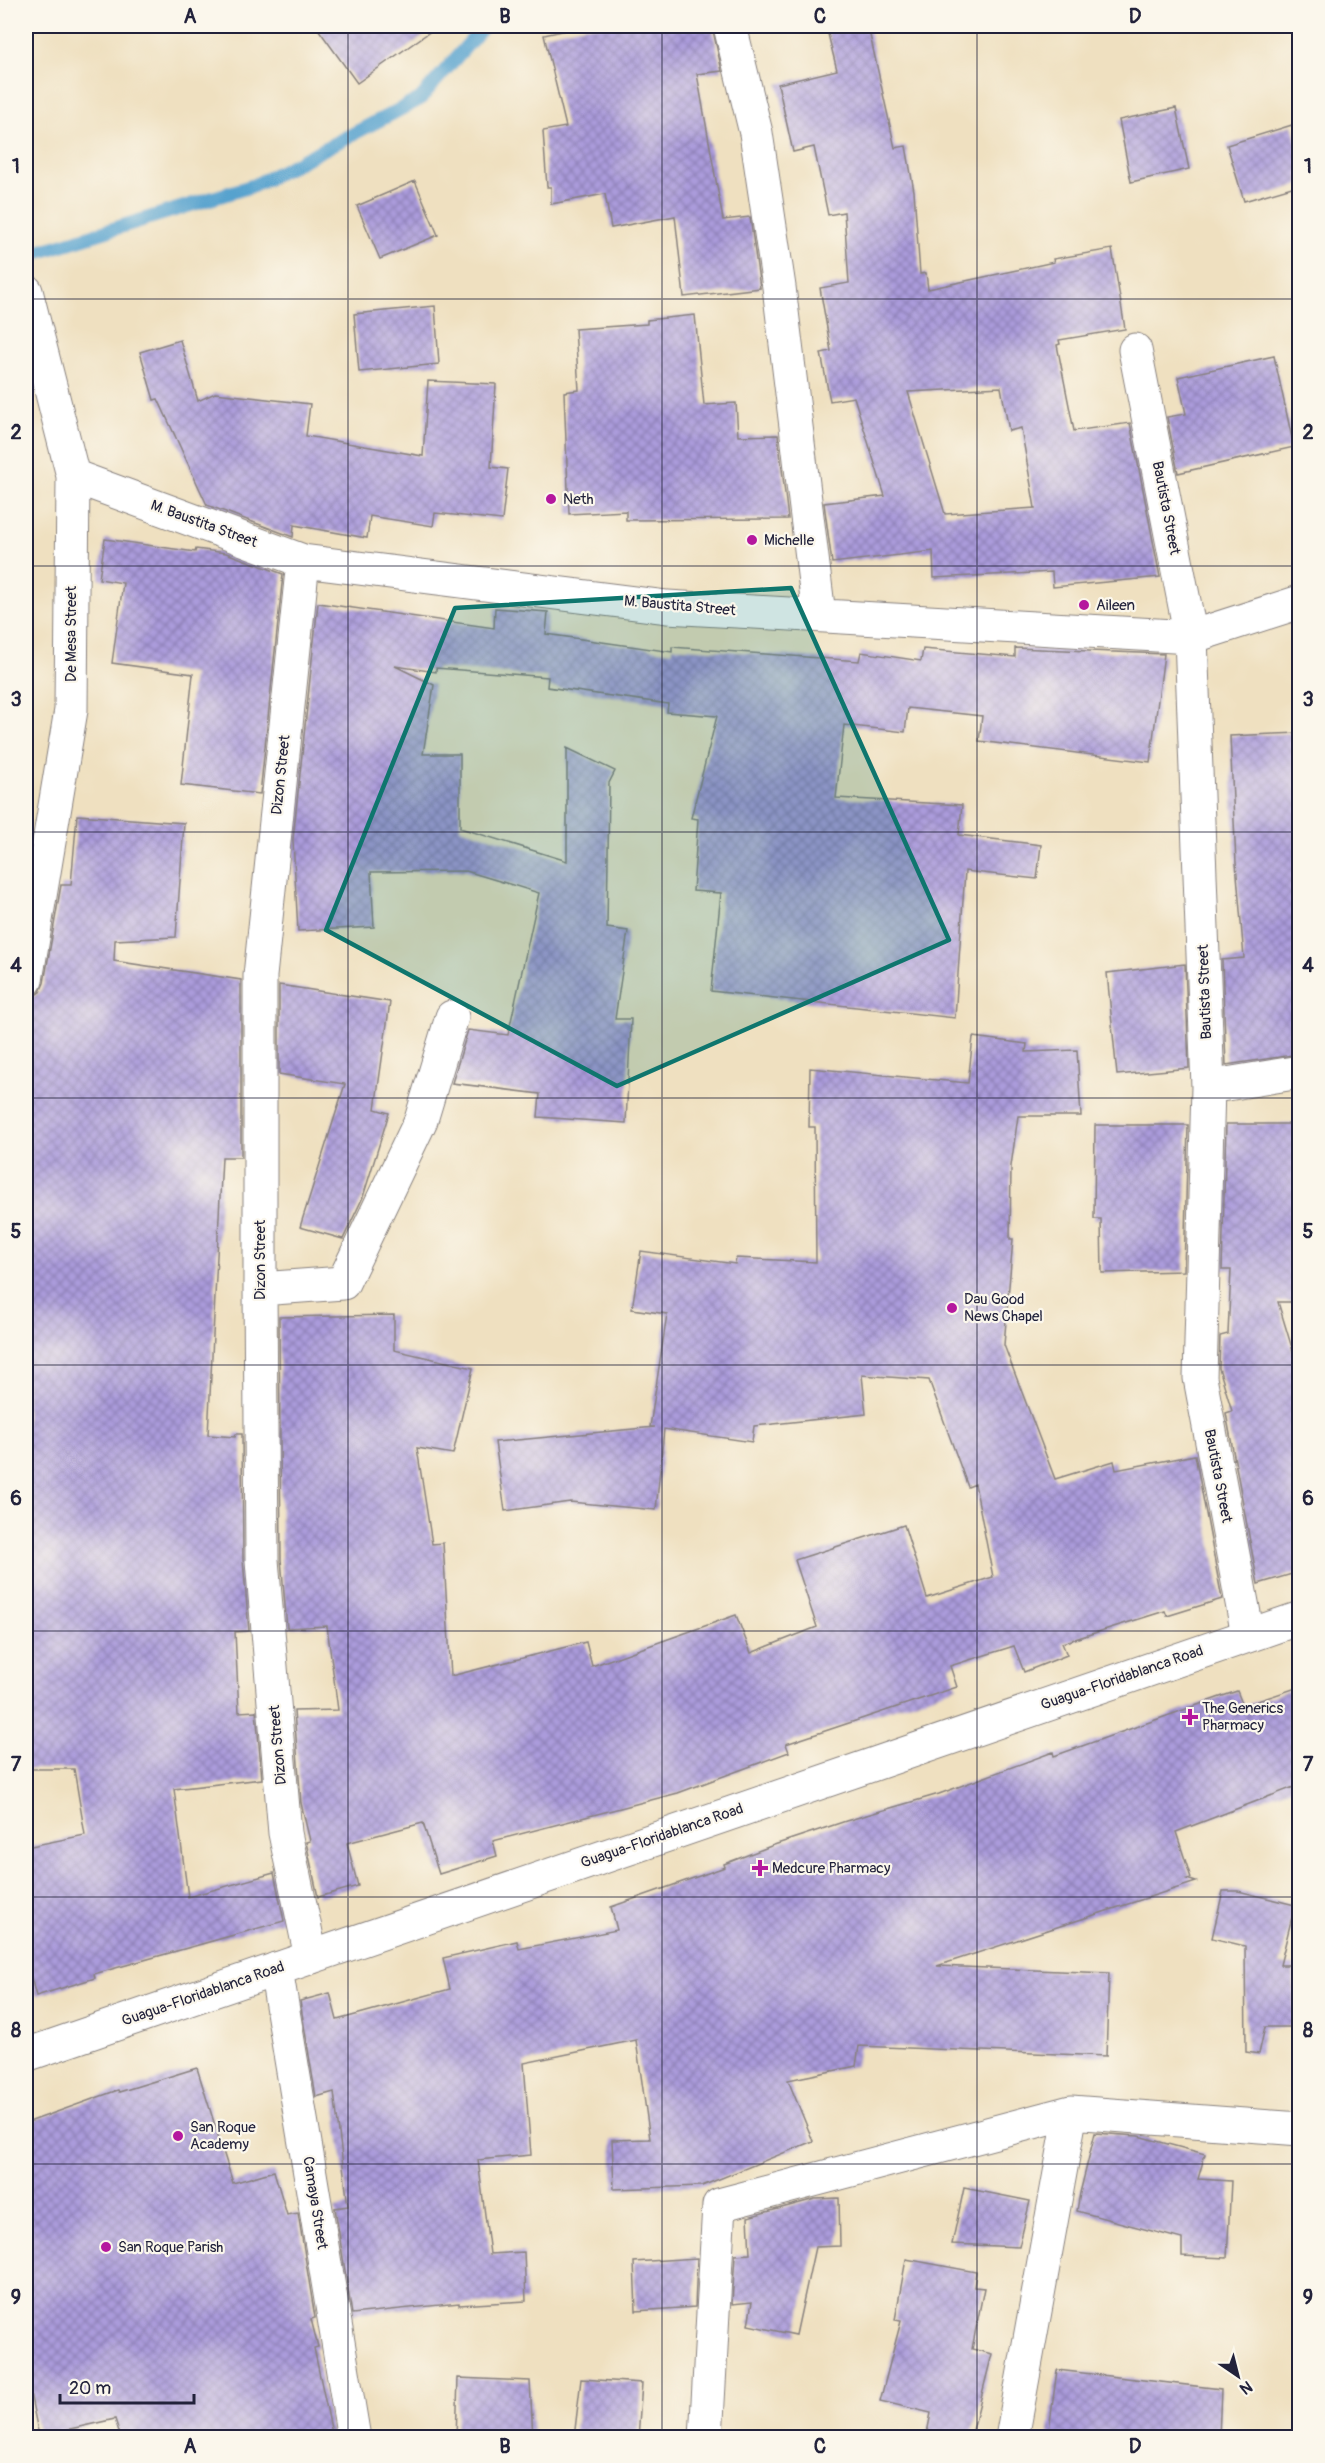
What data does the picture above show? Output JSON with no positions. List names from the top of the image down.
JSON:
{
  "streets": {
    "street": [
      "Bautista Street",
      "M. Baustita Street",
      "De Mesa Street",
      "Dizon Street",
      "Guagua-Floridablanca Road",
      "Camaya Street"
    ]
  },
  "crossings": [
    ["Bautista Street", "M. Baustita Street"],
    ["Bautista Street", "Guagua-Floridablanca Road"],
    ["M. Baustita Street", "De Mesa Street"],
    ["M. Baustita Street", "Dizon Street"],
    ["Dizon Street", "Guagua-Floridablanca Road"],
    ["Guagua-Floridablanca Road", "Camaya Street"]
  ],
  "places": {
    "other": [
      "Neth",
      "Michelle",
      "Aileen",
      "Dau Good News Chapel",
      "San Roque Academy",
      "San Roque Parish"
    ],
    "health": ["The Generics Pharmacy", "Medcure Pharmacy"]
  },
  "scale_bar": "20 m",
  "north": "bottom right",
  "grid": {
    "columns": [
      "A",
      "B",
      "C",
      "D"
    ],
    "rows": [
      "1",
      "2",
      "3",
      "4",
      "5",
      "6",
      "7",
      "8",
      "9"
    ]
  }
}
